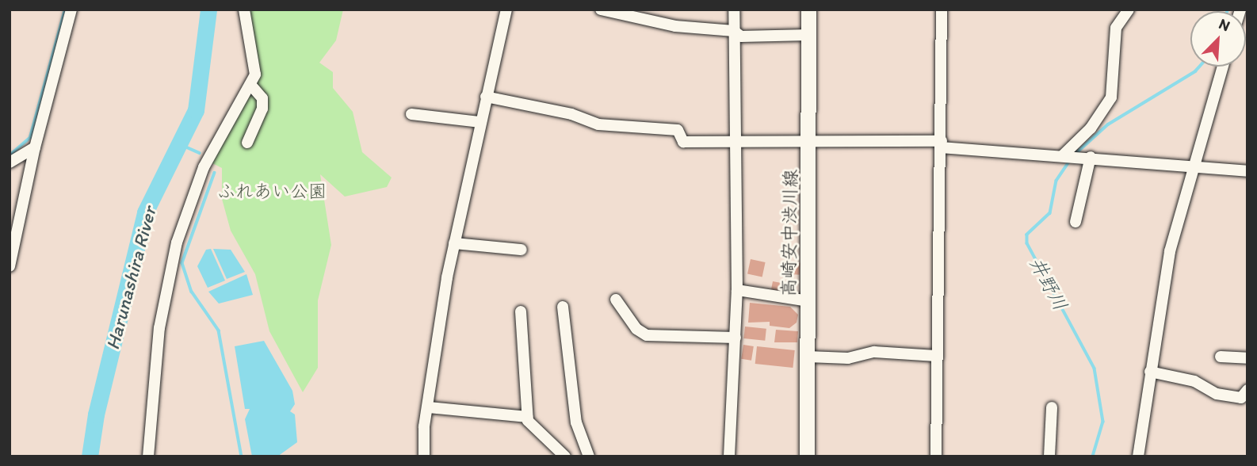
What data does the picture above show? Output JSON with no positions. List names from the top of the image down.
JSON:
{
  "streets": {
    "main road": ["高崎安中渋川線"]
  },
  "water": ["Harunashira River", "井野川"],
  "parks": ["ふれあい公園"],
  "north": "top right"
}
